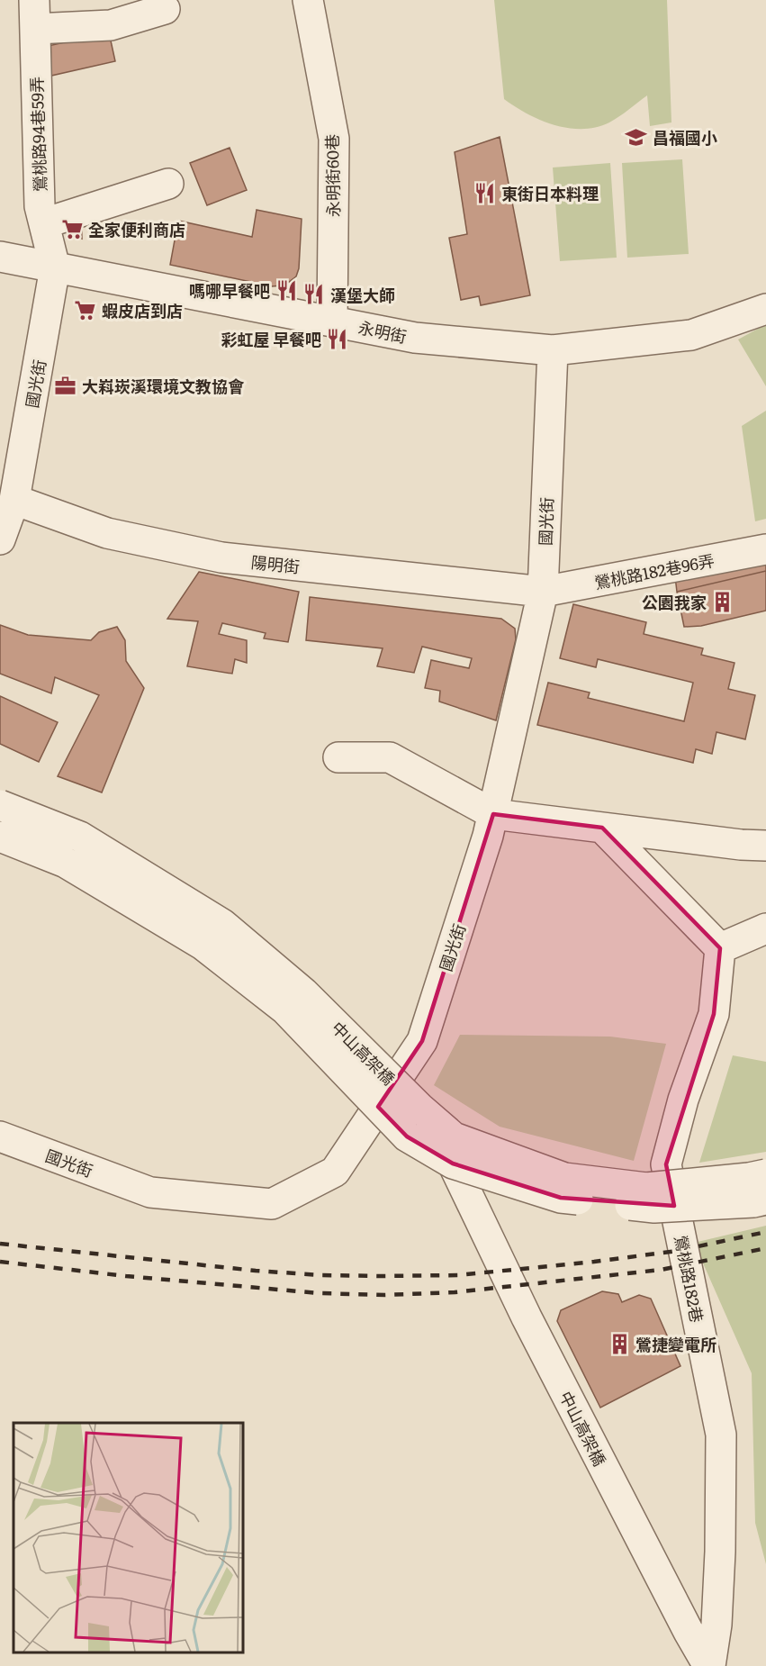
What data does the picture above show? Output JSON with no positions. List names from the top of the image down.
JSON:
{
  "streets": {
    "street": [
      "鶯桃路94巷59弄",
      "永明街60巷",
      "永明街",
      "國光街",
      "陽明街",
      "鶯桃路182巷96弄",
      "中山高架橋",
      "鶯桃路182巷"
    ]
  },
  "crossings": [
    ["鶯桃路94巷59弄", "永明街"],
    ["鶯桃路94巷59弄", "國光街"],
    ["永明街60巷", "永明街"],
    ["永明街", "國光街"],
    ["國光街", "陽明街"],
    ["國光街", "鶯桃路182巷96弄"],
    ["陽明街", "鶯桃路182巷96弄"],
    ["中山高架橋", "鶯桃路182巷"]
  ],
  "places": {
    "school or university": ["昌福國小"],
    "restaurant": [
      "東街日本料理",
      "嗎哪早餐吧",
      "漢堡大師",
      "彩虹屋 早餐吧"
    ],
    "supermarket": ["全家便利商店", "蝦皮店到店"],
    "office": ["大嵙崁溪環境文教協會"],
    "building": ["公園我家", "鶯捷變電所"]
  }
}
